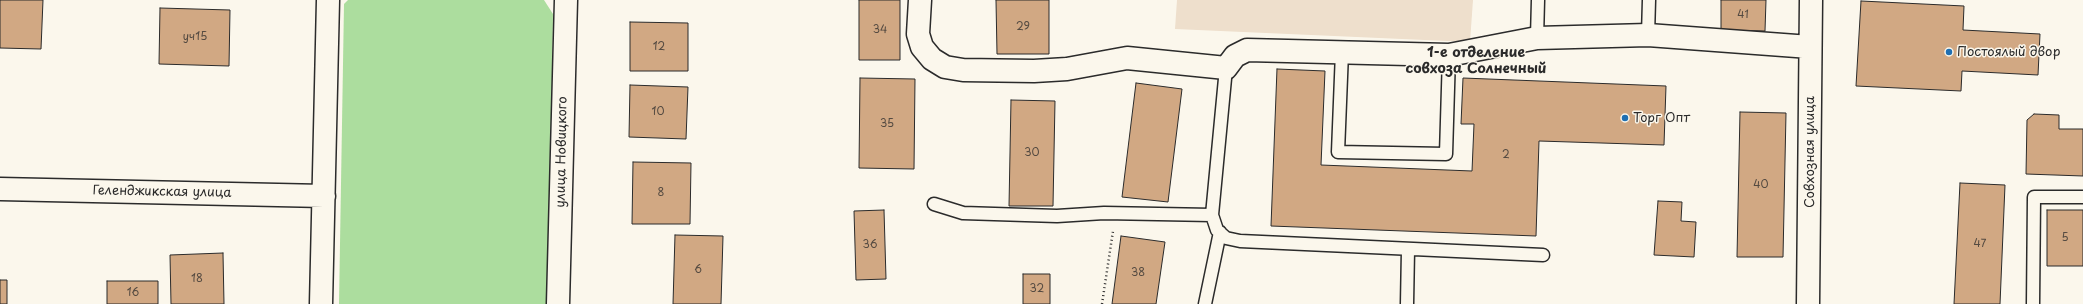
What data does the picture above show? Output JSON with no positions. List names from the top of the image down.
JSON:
{
  "streets": {
    "street": ["улица Новицкого", "Совхозная улица", "Геленджикская улица"]
  },
  "districts": ["1-е отделение совхоза Солнечный"],
  "places": ["Постоялый двор", "Торг Опт"],
  "house_numbers": [
    "41",
    "29",
    "34",
    "уч15",
    "12",
    "10",
    "35",
    "30",
    "2",
    "40",
    "8",
    "5",
    "47",
    "36",
    "6",
    "38",
    "18",
    "32",
    "16"
  ]
}
